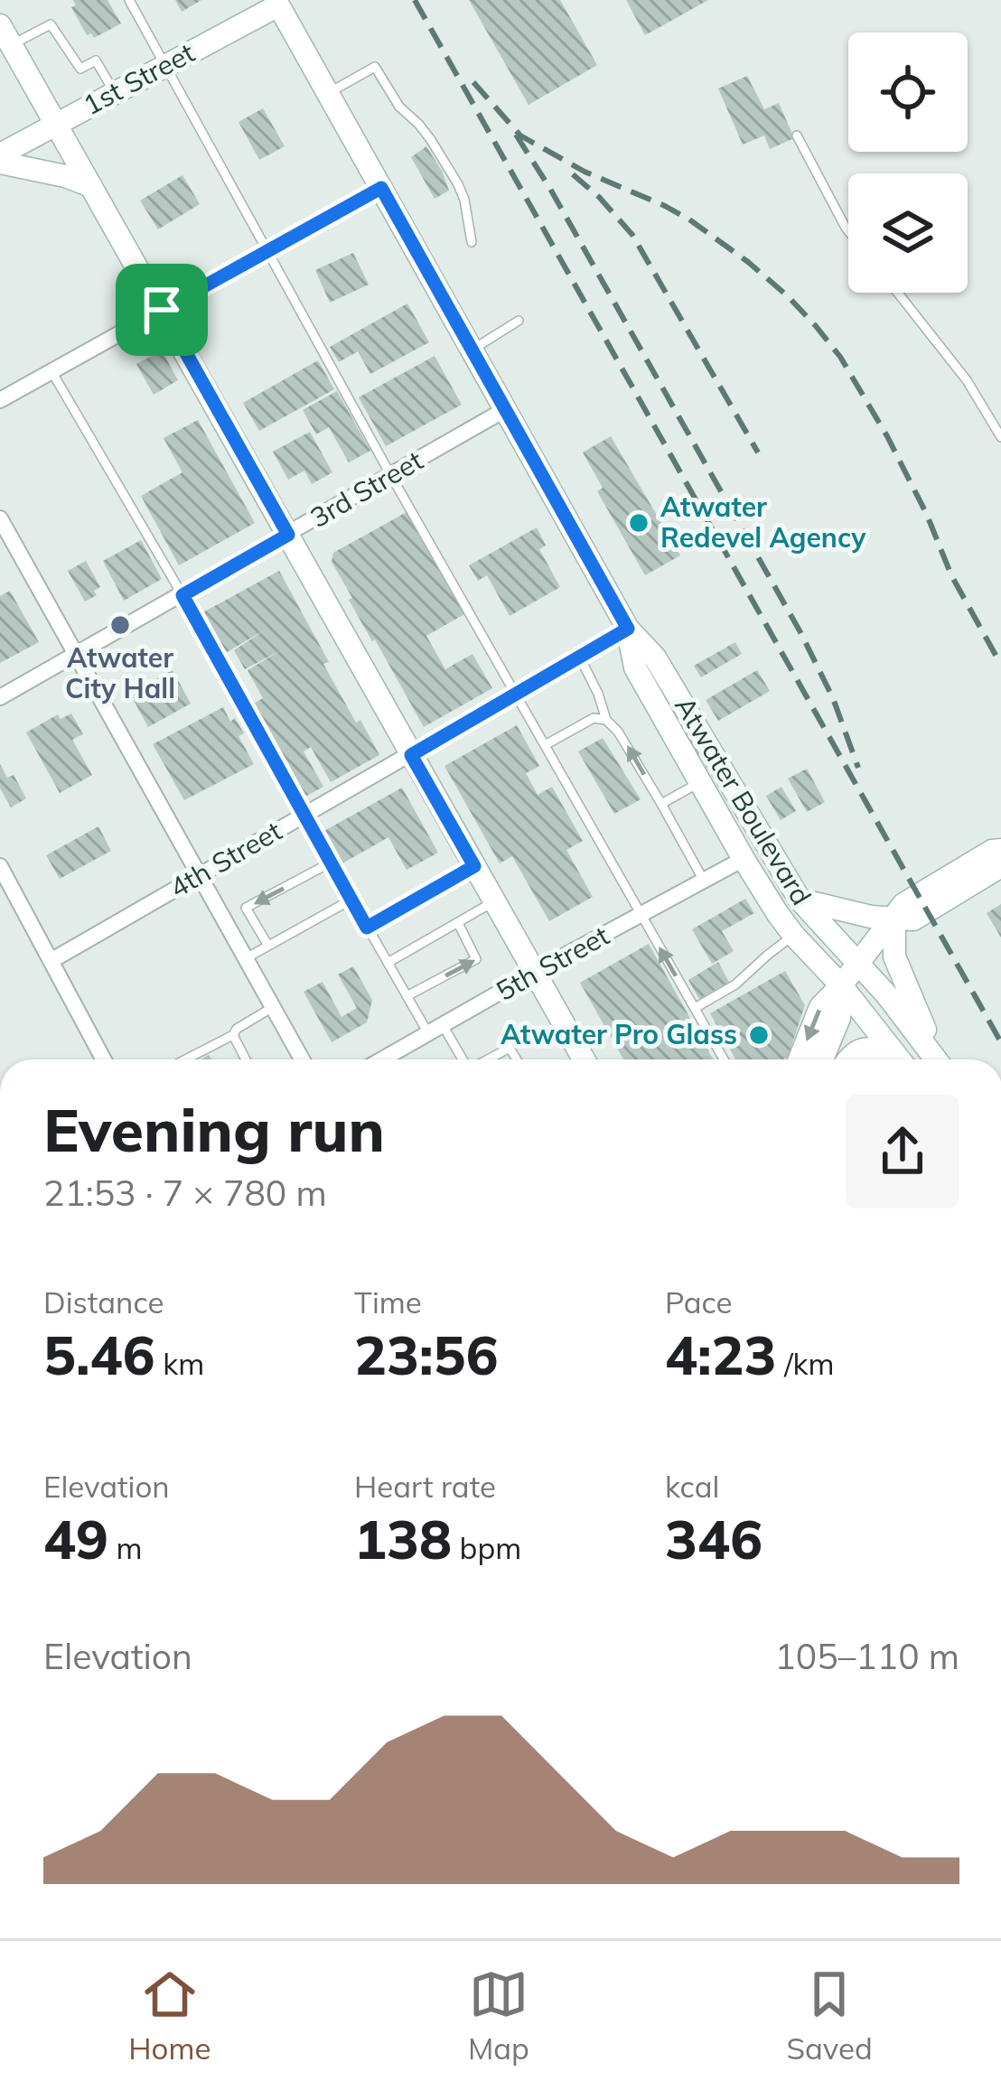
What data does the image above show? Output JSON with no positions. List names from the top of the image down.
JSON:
{
  "streets": {
    "main road": ["1st Street", "Atwater Boulevard"],
    "street": ["3rd Street", "4th Street", "5th Street"]
  },
  "crossings": [
    ["1st Street", "Atwater Boulevard"],
    ["3rd Street", "Atwater Boulevard"],
    ["Atwater Boulevard", "4th Street"],
    ["Atwater Boulevard", "5th Street"]
  ],
  "places": ["Atwater Redevel Agency", "Atwater City Hall", "Atwater Pro Glass"],
  "page": {
    "heading": ["Evening run", "21:53 · 7 × 780 m"],
    "stats": [
      ["Distance", "5.46 km"],
      ["Time", "23:56"],
      ["Pace", "4:23 /km"],
      ["Elevation", "49 m"],
      ["Heart rate", "138 bpm"],
      ["kcal", "346"]
    ],
    "chart": ["Elevation", "105–110 m"],
    "tabs": ["Home", "Map", "Saved"]
  }
}
